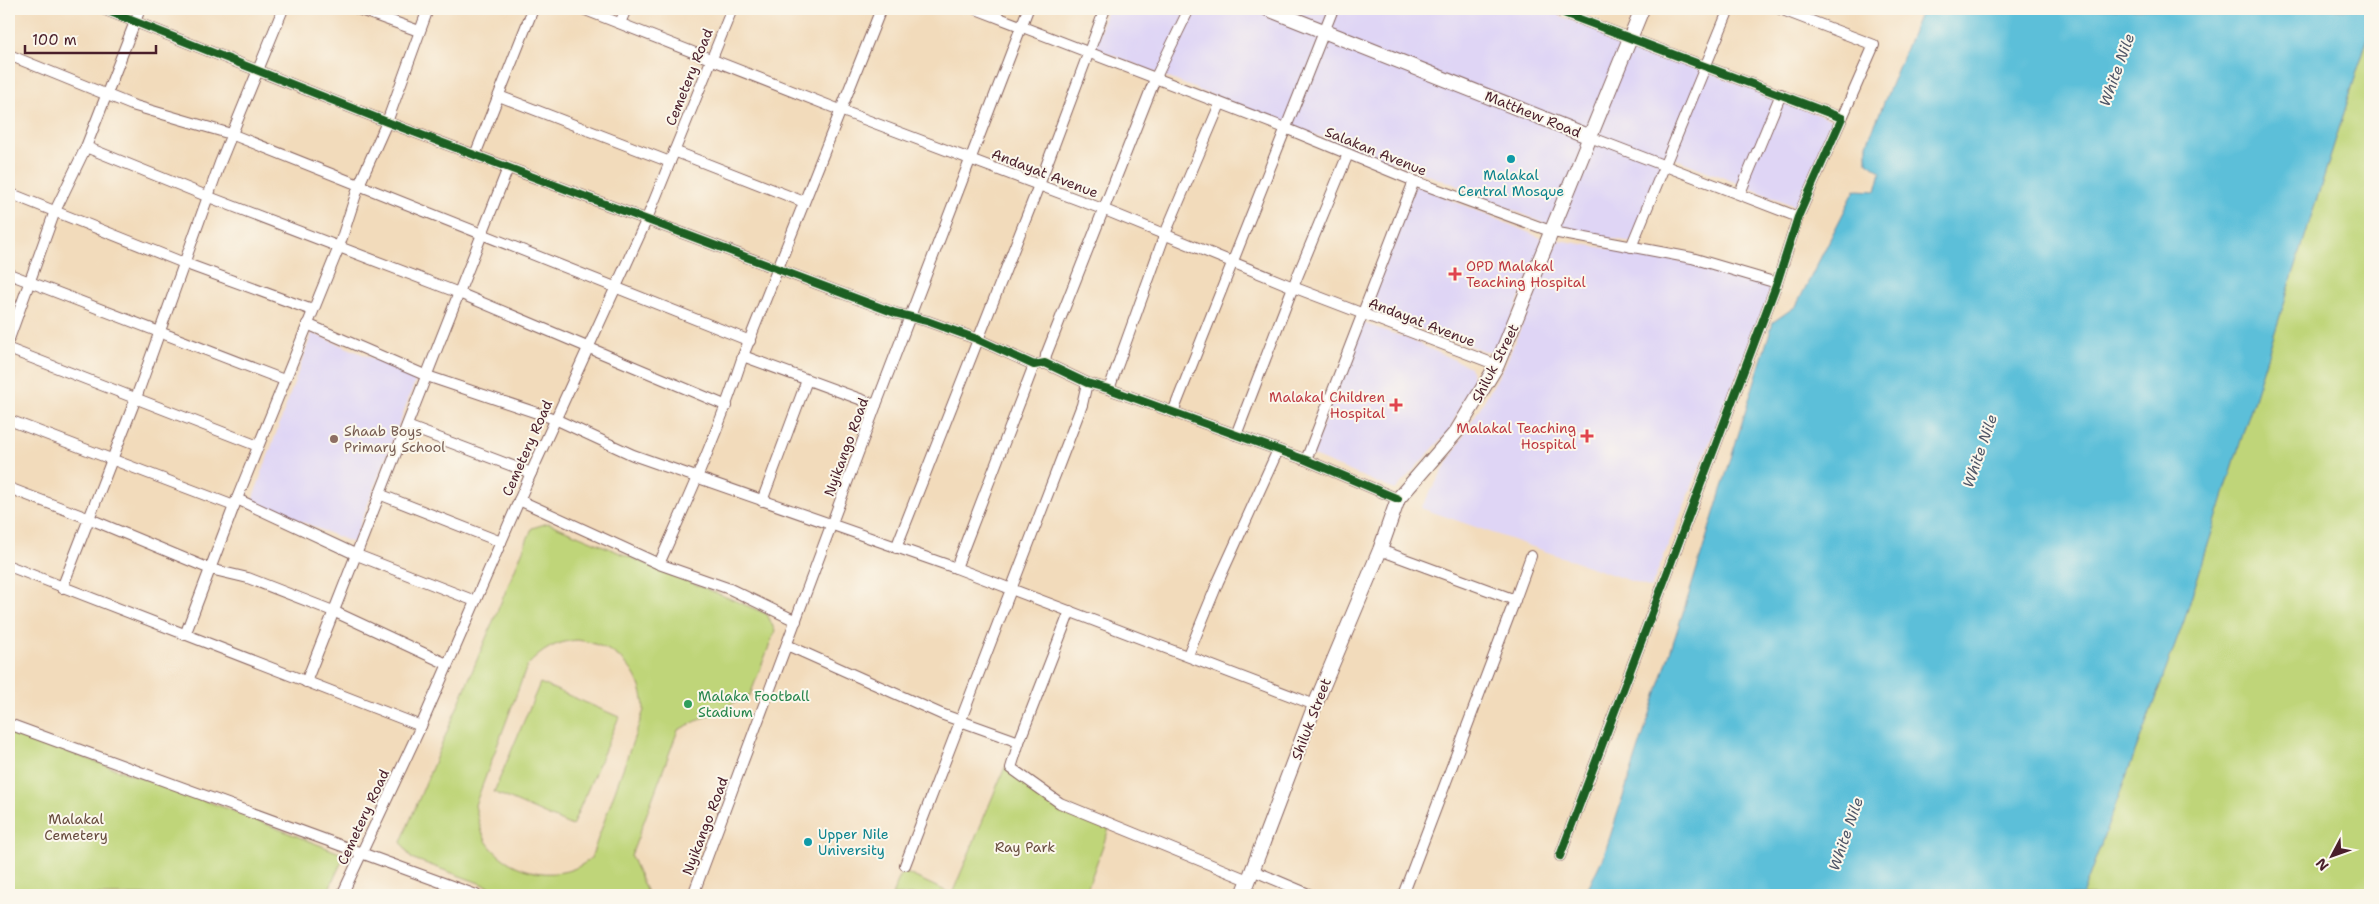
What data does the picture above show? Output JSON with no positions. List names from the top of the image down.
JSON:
{
  "streets": {
    "street": [
      "Cemetery Road",
      "Matthew Road",
      "Salakan Avenue",
      "Andayat Avenue",
      "Shiluk Street",
      "Nyikango Road"
    ]
  },
  "crossings": [
    ["Cemetery Road", "Andayat Avenue"],
    ["Matthew Road", "Shiluk Street"],
    ["Salakan Avenue", "Shiluk Street"],
    ["Salakan Avenue", "Nyikango Road"],
    ["Andayat Avenue", "Shiluk Street"],
    ["Andayat Avenue", "Nyikango Road"]
  ],
  "water": ["White Nile"],
  "parks": ["Malakal Cemetery", "Ray Park"],
  "places": {
    "other": [
      "Malakal Central Mosque",
      "Shaab Boys Primary School",
      "Malaka Football Stadium",
      "Upper Nile University"
    ],
    "health": ["OPD Malakal Teaching Hospital", "Malakal Children Hospital", "Malakal Teaching Hospital"]
  },
  "scale_bar": "100 m",
  "north": "bottom left"
}
